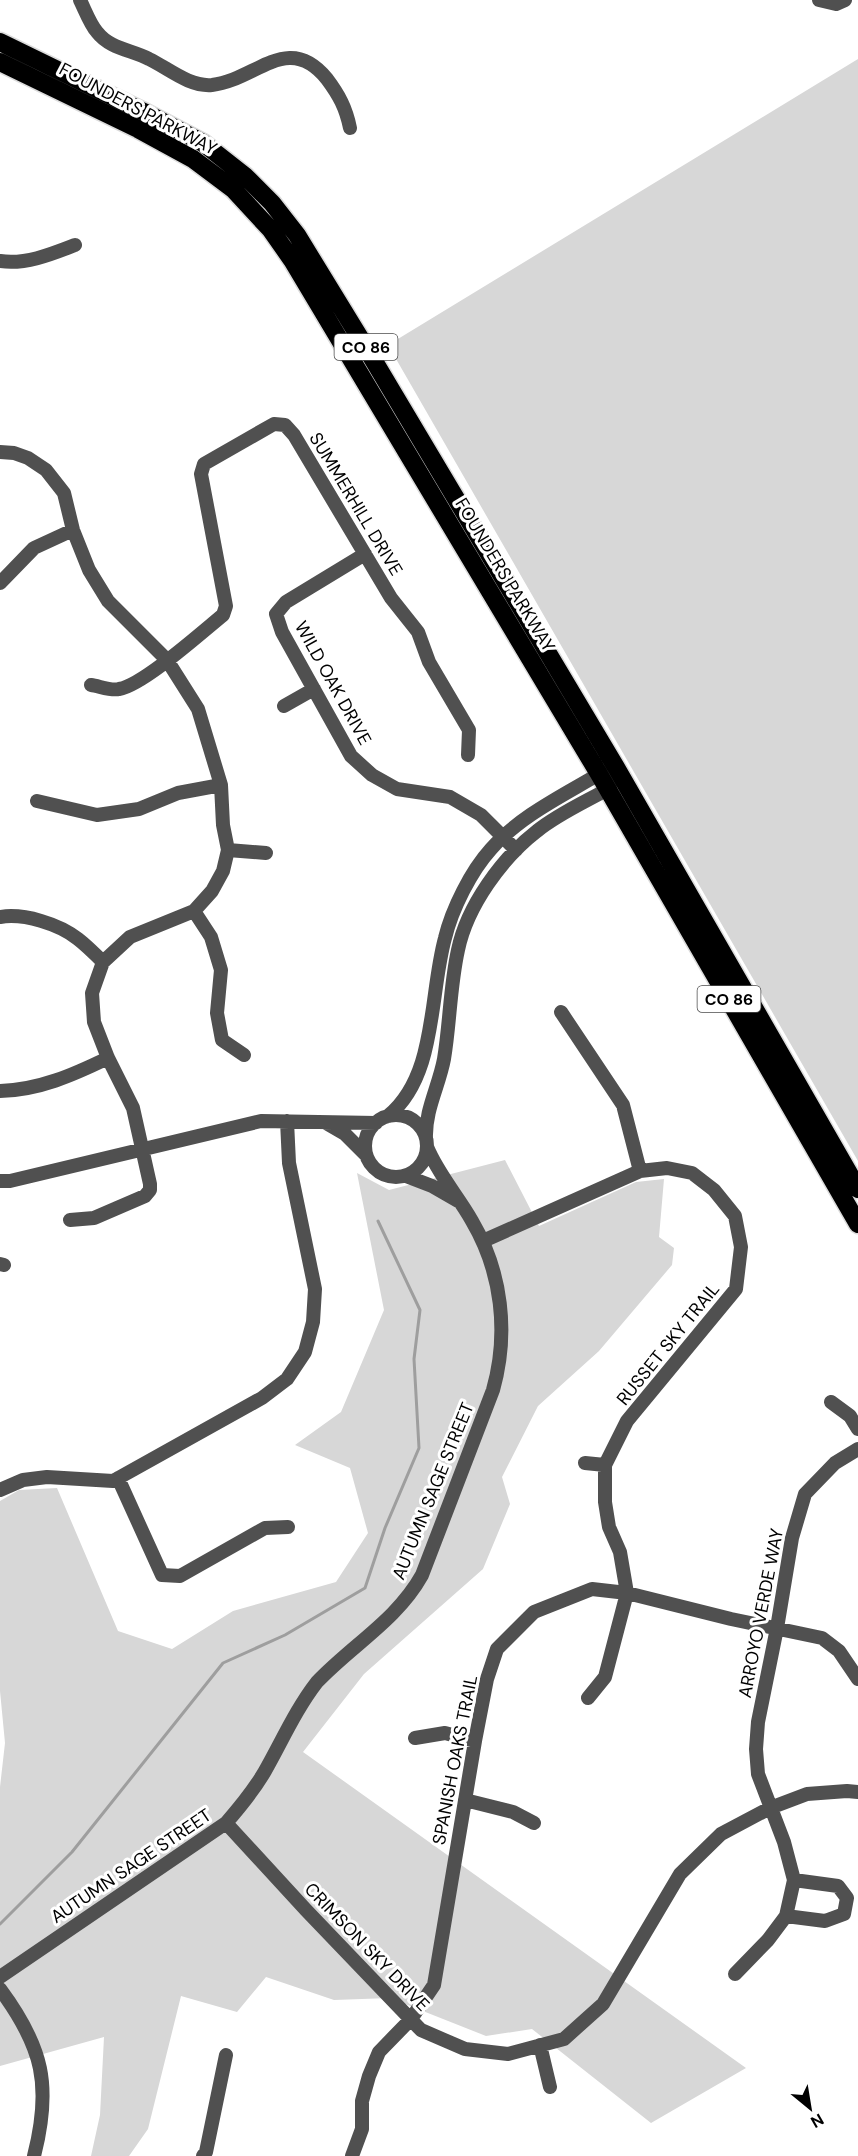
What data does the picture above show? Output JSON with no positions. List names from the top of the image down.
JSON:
{
  "streets": {
    "highway": ["FOUNDERS PARKWAY", "CO 86"],
    "street": [
      "SUMMERHILL DRIVE",
      "WILD OAK DRIVE",
      "RUSSET SKY TRAIL",
      "AUTUMN SAGE STREET",
      "ARROYO VERDE WAY",
      "SPANISH OAKS TRAIL",
      "CRIMSON SKY DRIVE"
    ]
  },
  "crossings": [
    ["SUMMERHILL DRIVE", "WILD OAK DRIVE"],
    ["RUSSET SKY TRAIL", "AUTUMN SAGE STREET"],
    ["RUSSET SKY TRAIL", "SPANISH OAKS TRAIL"],
    ["AUTUMN SAGE STREET", "CRIMSON SKY DRIVE"],
    ["ARROYO VERDE WAY", "SPANISH OAKS TRAIL"],
    ["ARROYO VERDE WAY", "CRIMSON SKY DRIVE"],
    ["SPANISH OAKS TRAIL", "CRIMSON SKY DRIVE"]
  ],
  "north": "bottom right"
}
